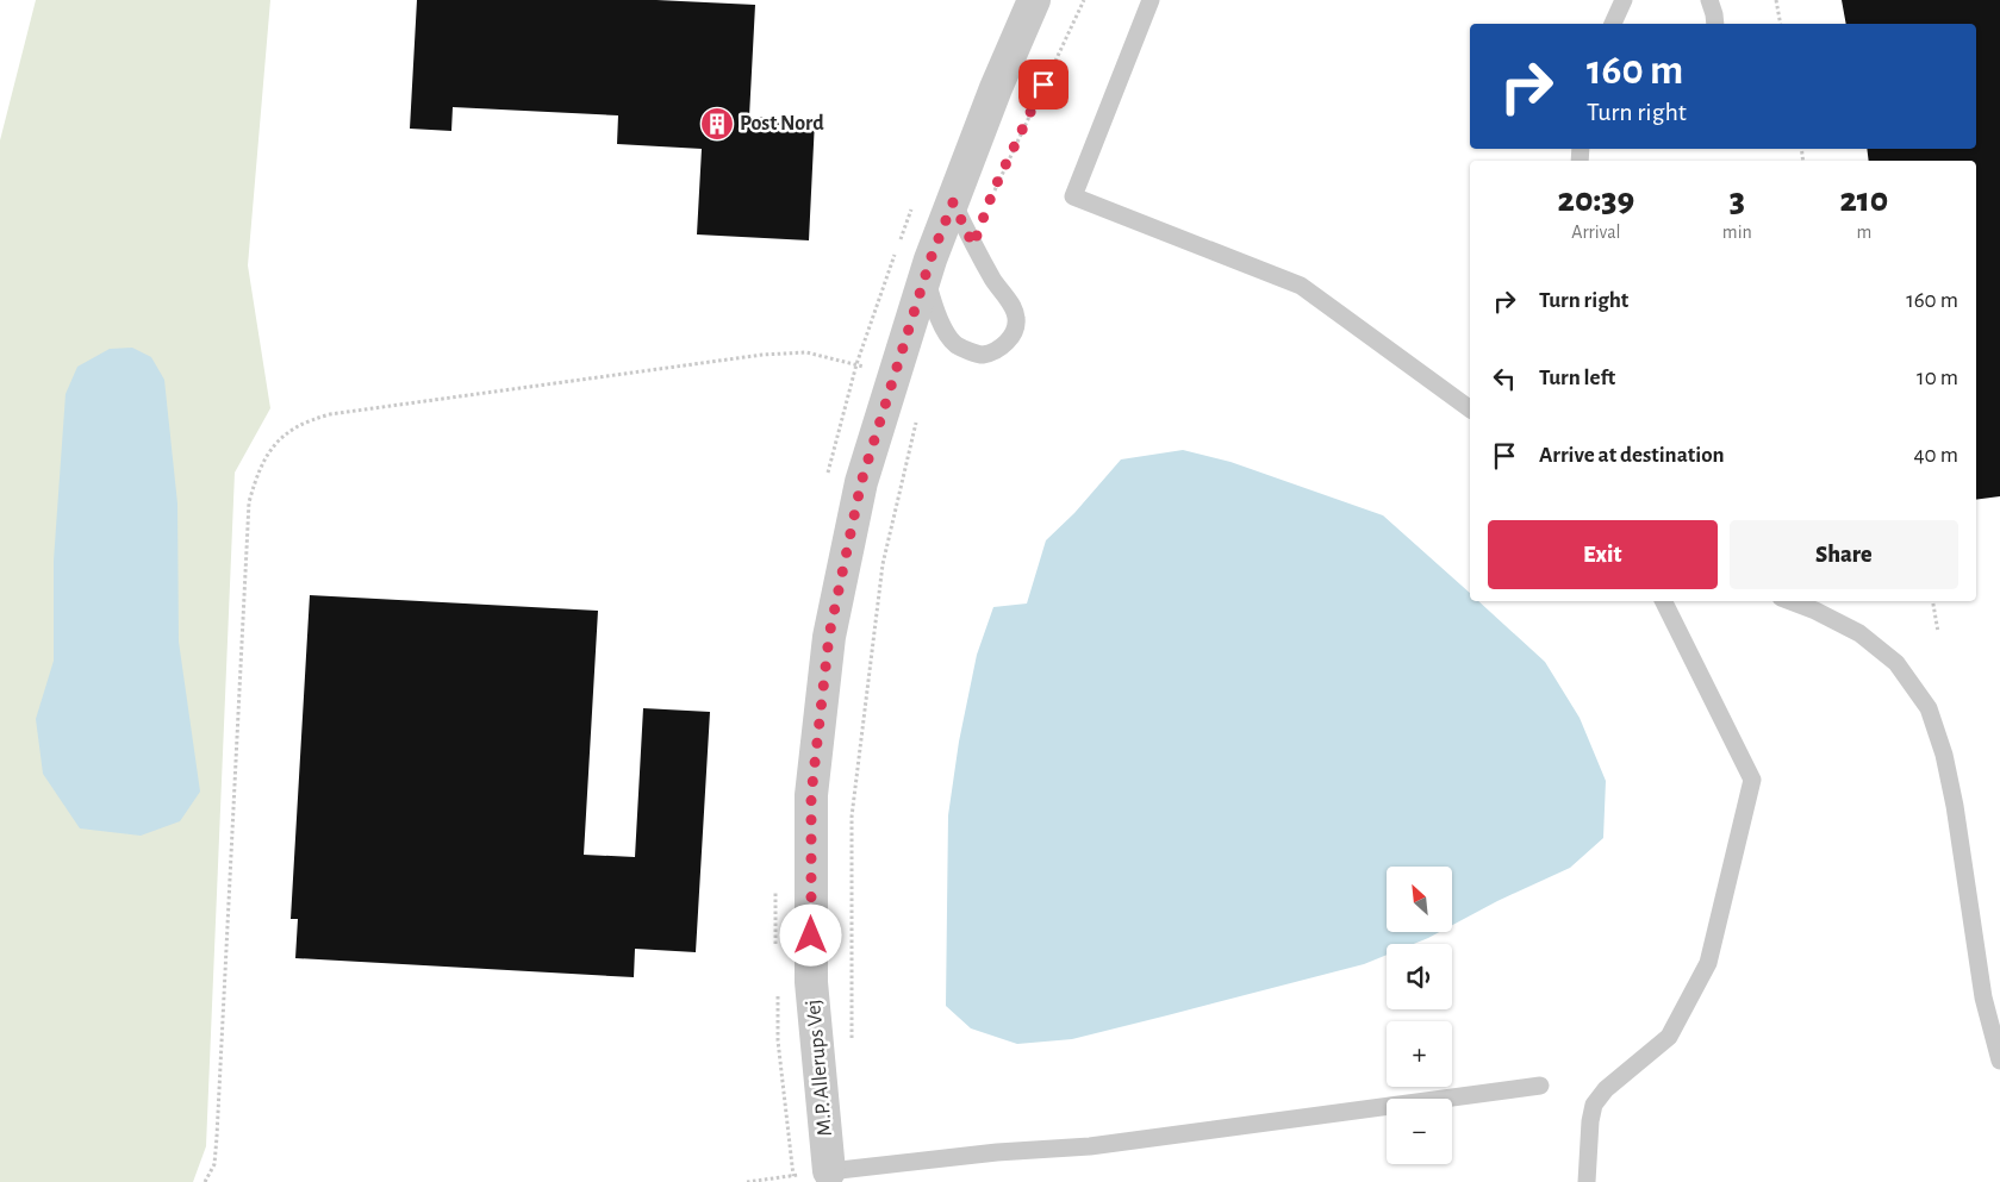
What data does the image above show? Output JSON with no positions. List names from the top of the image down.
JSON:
{
  "streets": {
    "street": ["M.P. Allerups Vej"]
  },
  "places": {
    "building": ["Post Nord"]
  },
  "north": "top left",
  "page": {
    "turn": ["160 m", "Turn right"],
    "eta": [
      "20:39",
      "Arrival",
      "3",
      "min",
      "210",
      "m"
    ],
    "list": [
      {
        "name": "Turn right",
        "value": "160 m"
      },
      {
        "name": "Turn left",
        "value": "10 m"
      },
      {
        "name": "Arrive at destination",
        "value": "40 m"
      }
    ],
    "buttons": ["Exit", "Share"],
    "map_buttons": ["+", "−"]
  }
}
